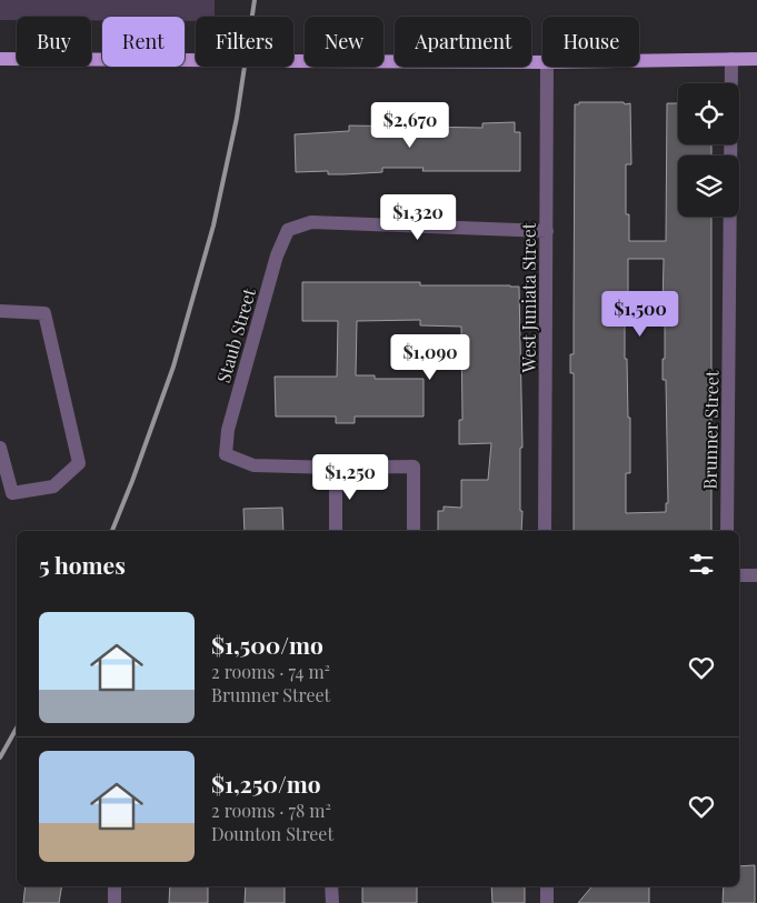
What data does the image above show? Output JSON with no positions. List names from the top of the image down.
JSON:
{
  "streets": {
    "street": ["West Juniata Street", "Staub Street", "Brunner Street"]
  },
  "crossings": [
    ["West Juniata Street", "Staub Street"]
  ],
  "page": {
    "chip": [
      "Buy",
      "Rent",
      "Filters",
      "New",
      "Apartment",
      "House"
    ],
    "price": [
      "$2,670",
      "$1,320",
      "$1,500",
      "$1,090",
      "$1,250"
    ],
    "heading": "5 homes",
    "list": [
      {
        "name": "$1,500/mo",
        "note": "2 rooms · 74 m² · Brunner Street"
      },
      {
        "name": "$1,250/mo",
        "note": "2 rooms · 78 m² · Dounton Street"
      }
    ]
  }
}
